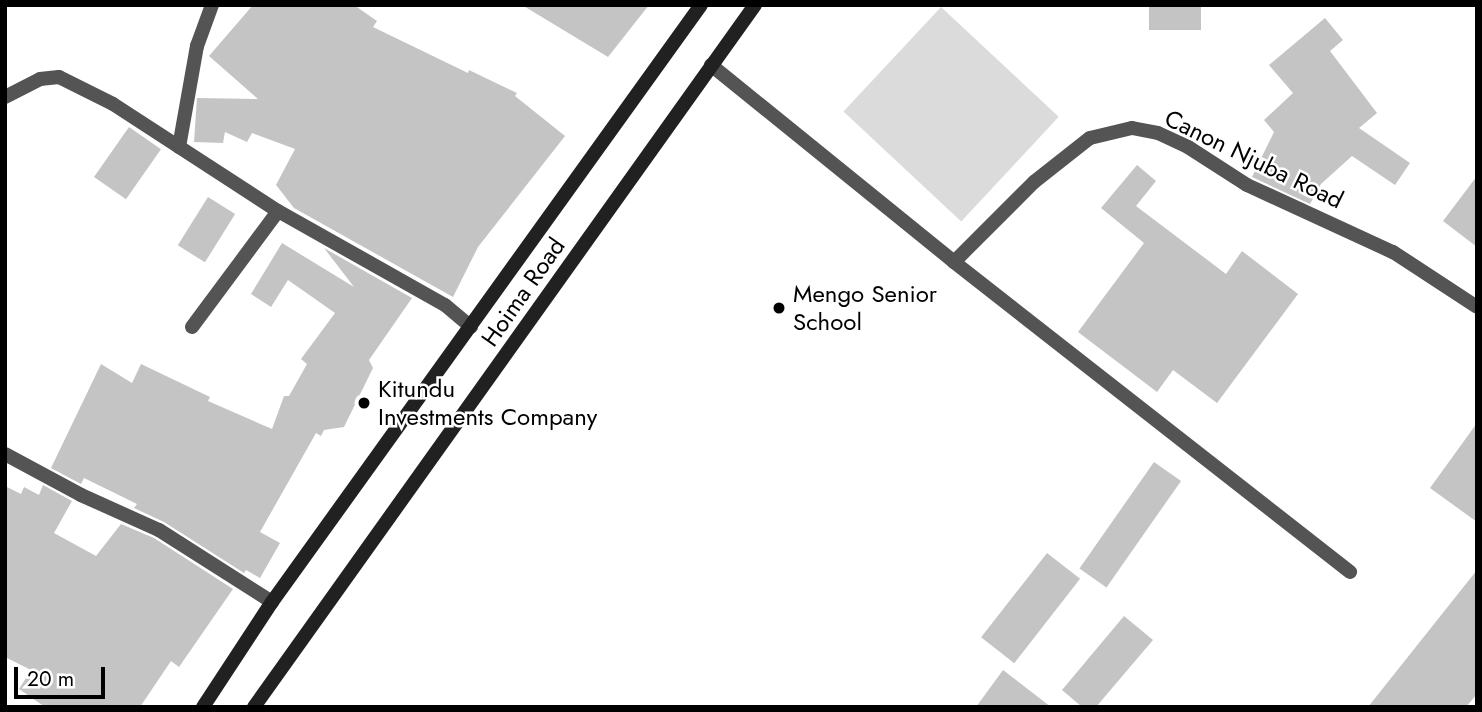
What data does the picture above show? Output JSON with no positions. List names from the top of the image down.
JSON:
{
  "streets": {
    "main road": ["Hoima Road"],
    "street": ["Canon Njuba Road"]
  },
  "places": ["Mengo Senior School", "Kitundu Investments Company"],
  "scale_bar": "20 m"
}
